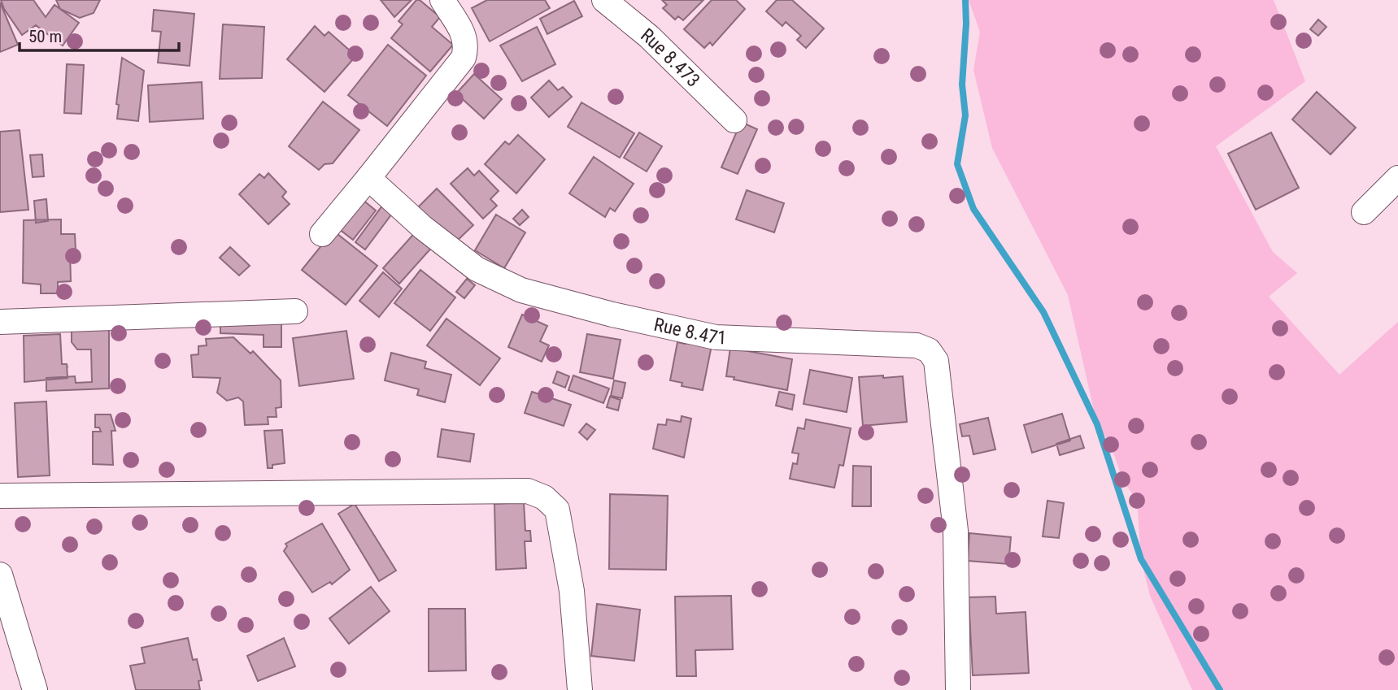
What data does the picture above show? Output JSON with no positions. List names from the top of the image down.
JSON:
{
  "streets": {
    "street": ["Rue 8.473", "Rue 8.471"]
  },
  "scale_bar": "50 m"
}
